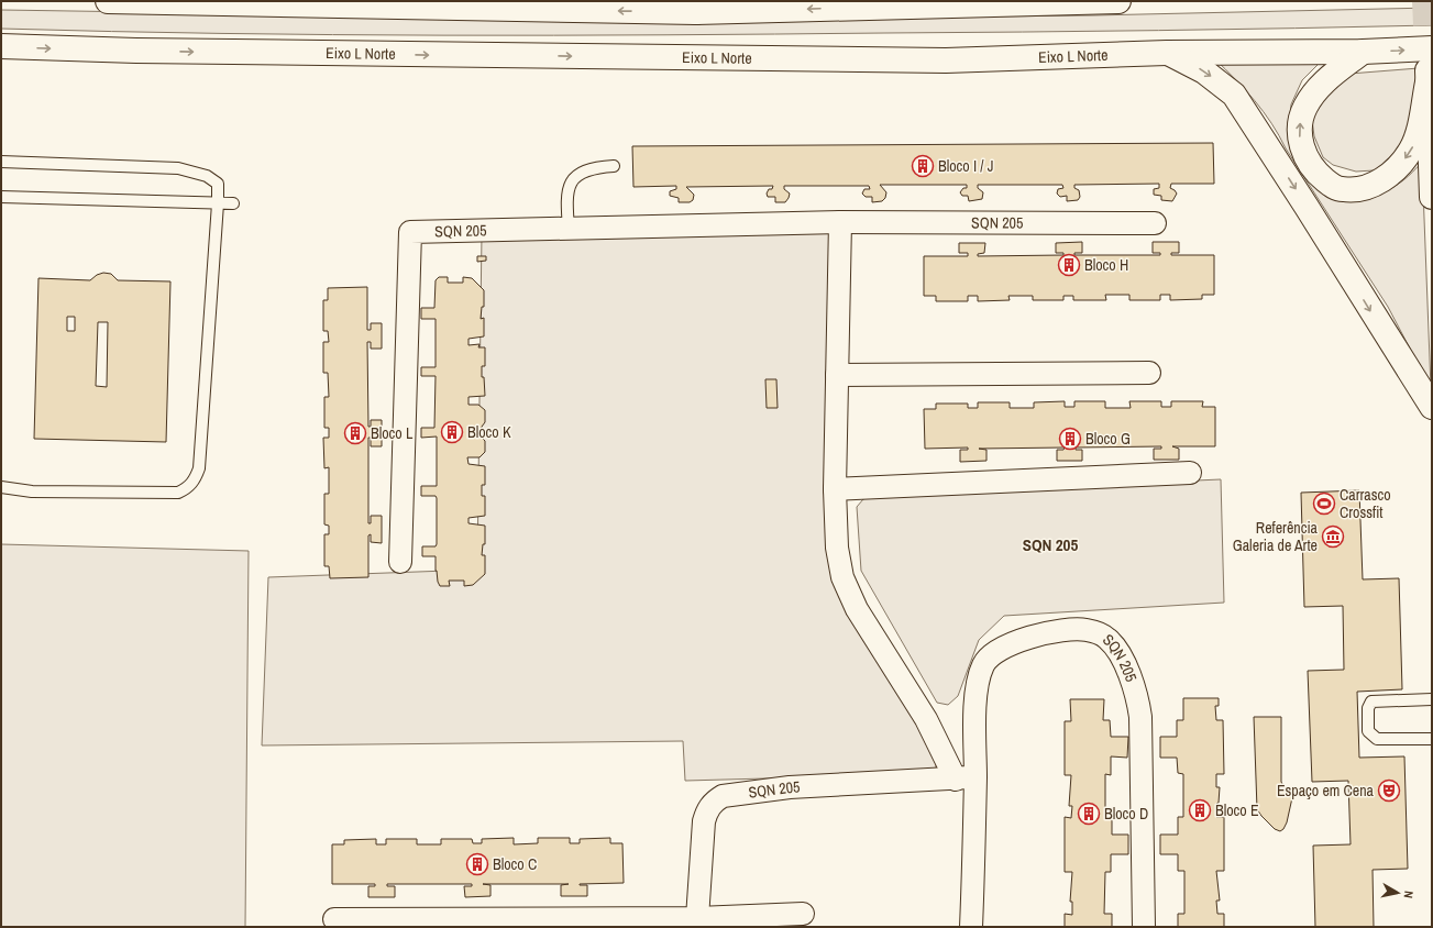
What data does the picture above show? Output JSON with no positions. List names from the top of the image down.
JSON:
{
  "streets": {
    "main road": ["Eixo L Norte"],
    "street": ["SQN 205"]
  },
  "districts": ["SQN 205"],
  "places": {
    "building": [
      "Bloco I / J",
      "Bloco H",
      "Bloco K",
      "Bloco L",
      "Bloco G",
      "Bloco E",
      "Bloco D",
      "Bloco C"
    ],
    "sports": ["Carrasco Crossfit"],
    "museum": ["Referência Galeria de Arte"],
    "theatre": ["Espaço em Cena"]
  },
  "north": "right"
}
